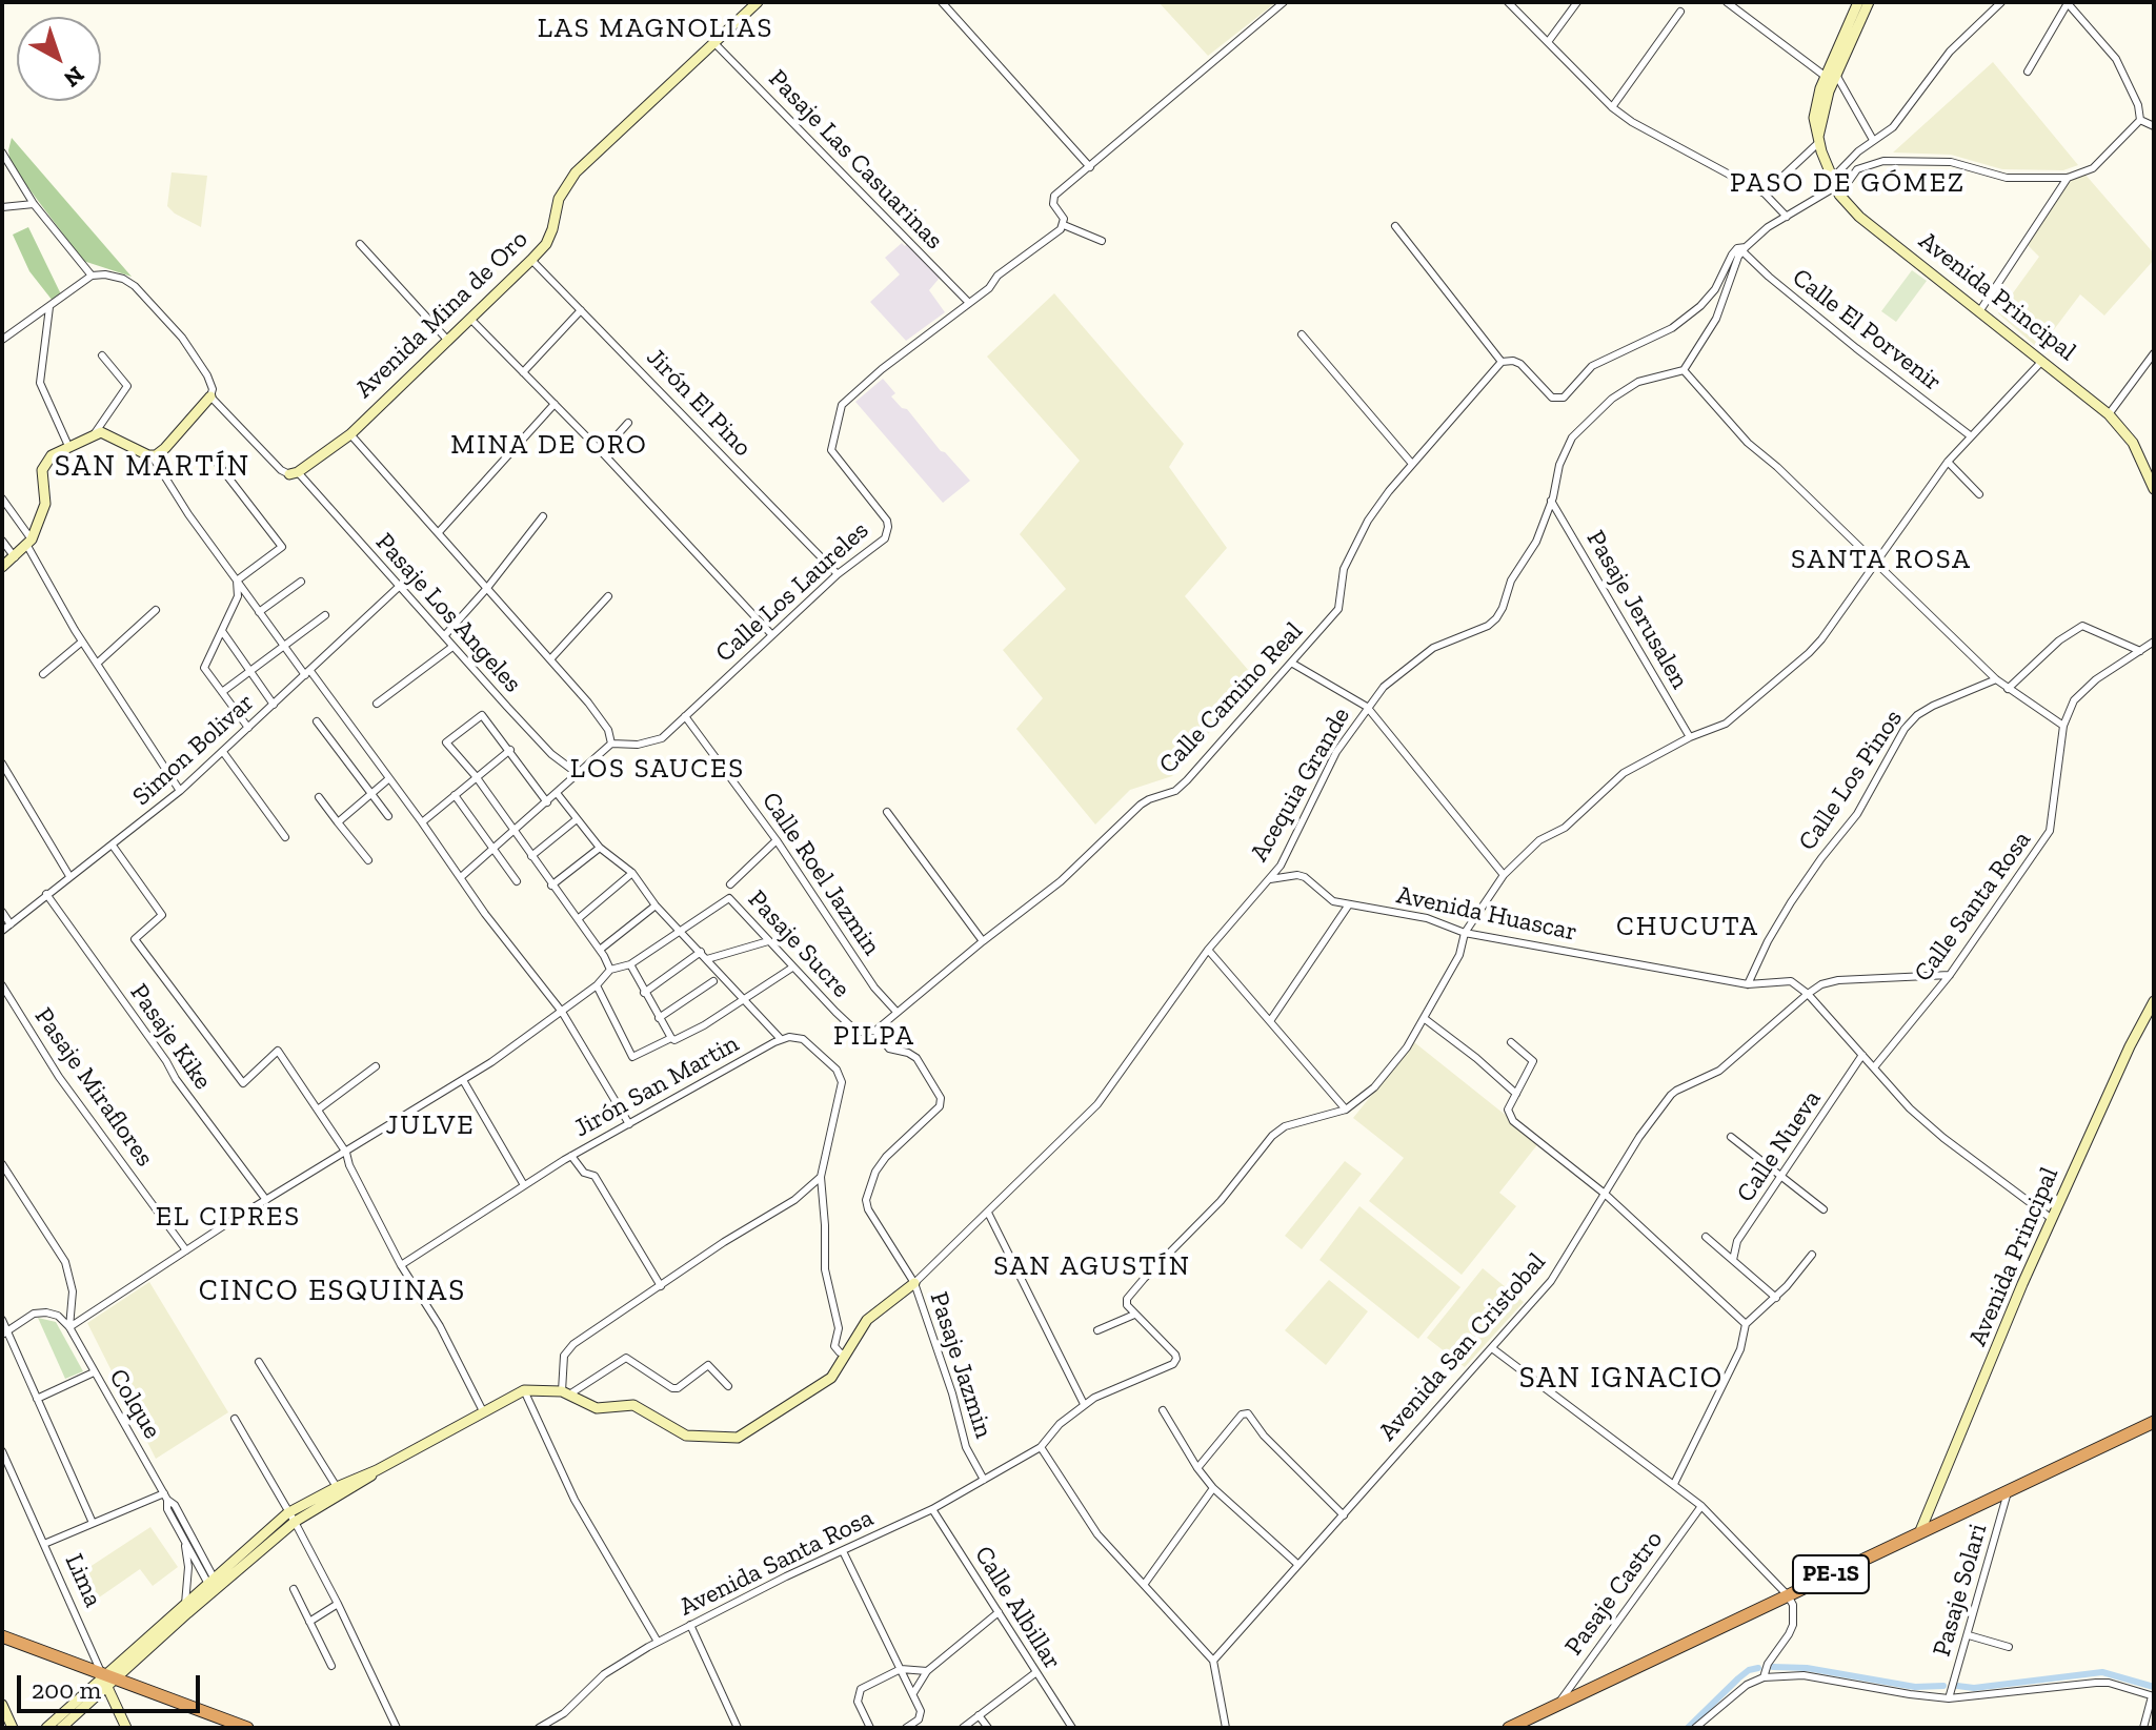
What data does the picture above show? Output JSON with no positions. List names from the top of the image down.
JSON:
{
  "streets": {
    "highway": ["PE-1S"],
    "street": [
      "Pasaje Las Casuarinas",
      "Avenida Principal",
      "Avenida Mina de Oro",
      "Calle El Porvenir",
      "Jirón El Pino",
      "Calle Los Laureles",
      "Pasaje Jerusalen",
      "Pasaje Los Angeles",
      "Calle Camino Real",
      "Simon Bolivar",
      "Calle Los Pinos",
      "Acequia Grande",
      "Calle Roel Jazmin",
      "Calle Santa Rosa",
      "Avenida Huascar",
      "Pasaje Sucre",
      "Pasaje Kike",
      "Jirón San Martin",
      "Pasaje Miraflores",
      "Calle Nueva",
      "Avenida San Cristobal",
      "Pasaje Jazmin",
      "Colque",
      "Avenida Santa Rosa",
      "Lima",
      "Pasaje Solari",
      "Pasaje Castro",
      "Calle Albillar"
    ]
  },
  "crossings": [
    ["Pasaje Las Casuarinas", "Avenida Mina de Oro"],
    ["Pasaje Las Casuarinas", "Calle Los Laureles"],
    ["Avenida Principal", "PE-1S"],
    ["Avenida Mina de Oro", "Jirón El Pino"],
    ["Avenida Mina de Oro", "Calle Los Laureles"],
    ["Avenida Mina de Oro", "Pasaje Los Angeles"],
    ["Jirón El Pino", "Calle Los Laureles"],
    ["Calle Los Laureles", "Calle Roel Jazmin"],
    ["Pasaje Jerusalen", "Acequia Grande"],
    ["Pasaje Los Angeles", "Simon Bolivar"],
    ["Calle Camino Real", "Calle Roel Jazmin"],
    ["Calle Camino Real", "Pasaje Sucre"],
    ["Calle Camino Real", "Pasaje Jazmin"],
    ["Simon Bolivar", "Pasaje Kike"],
    ["Calle Los Pinos", "Avenida Huascar"],
    ["Acequia Grande", "Avenida Huascar"],
    ["Acequia Grande", "Pasaje Jazmin"],
    ["Avenida Huascar", "Avenida San Cristobal"],
    ["Pasaje Sucre", "Pasaje Jazmin"],
    ["Pasaje Jazmin", "Avenida Santa Rosa"],
    ["Avenida Santa Rosa", "Calle Albillar"],
    ["PE-1S", "Pasaje Solari"],
    ["PE-1S", "Pasaje Castro"]
  ],
  "districts": [
    "LAS MAGNOLIAS",
    "PASO DE GÓMEZ",
    "MINA DE ORO",
    "SAN MARTÍN",
    "SANTA ROSA",
    "LOS SAUCES",
    "CHUCUTA",
    "PILPA",
    "JULVE",
    "EL CIPRES",
    "SAN AGUSTÍN",
    "CINCO ESQUINAS",
    "SAN IGNACIO"
  ],
  "scale_bar": "200 m",
  "north": "bottom right"
}
